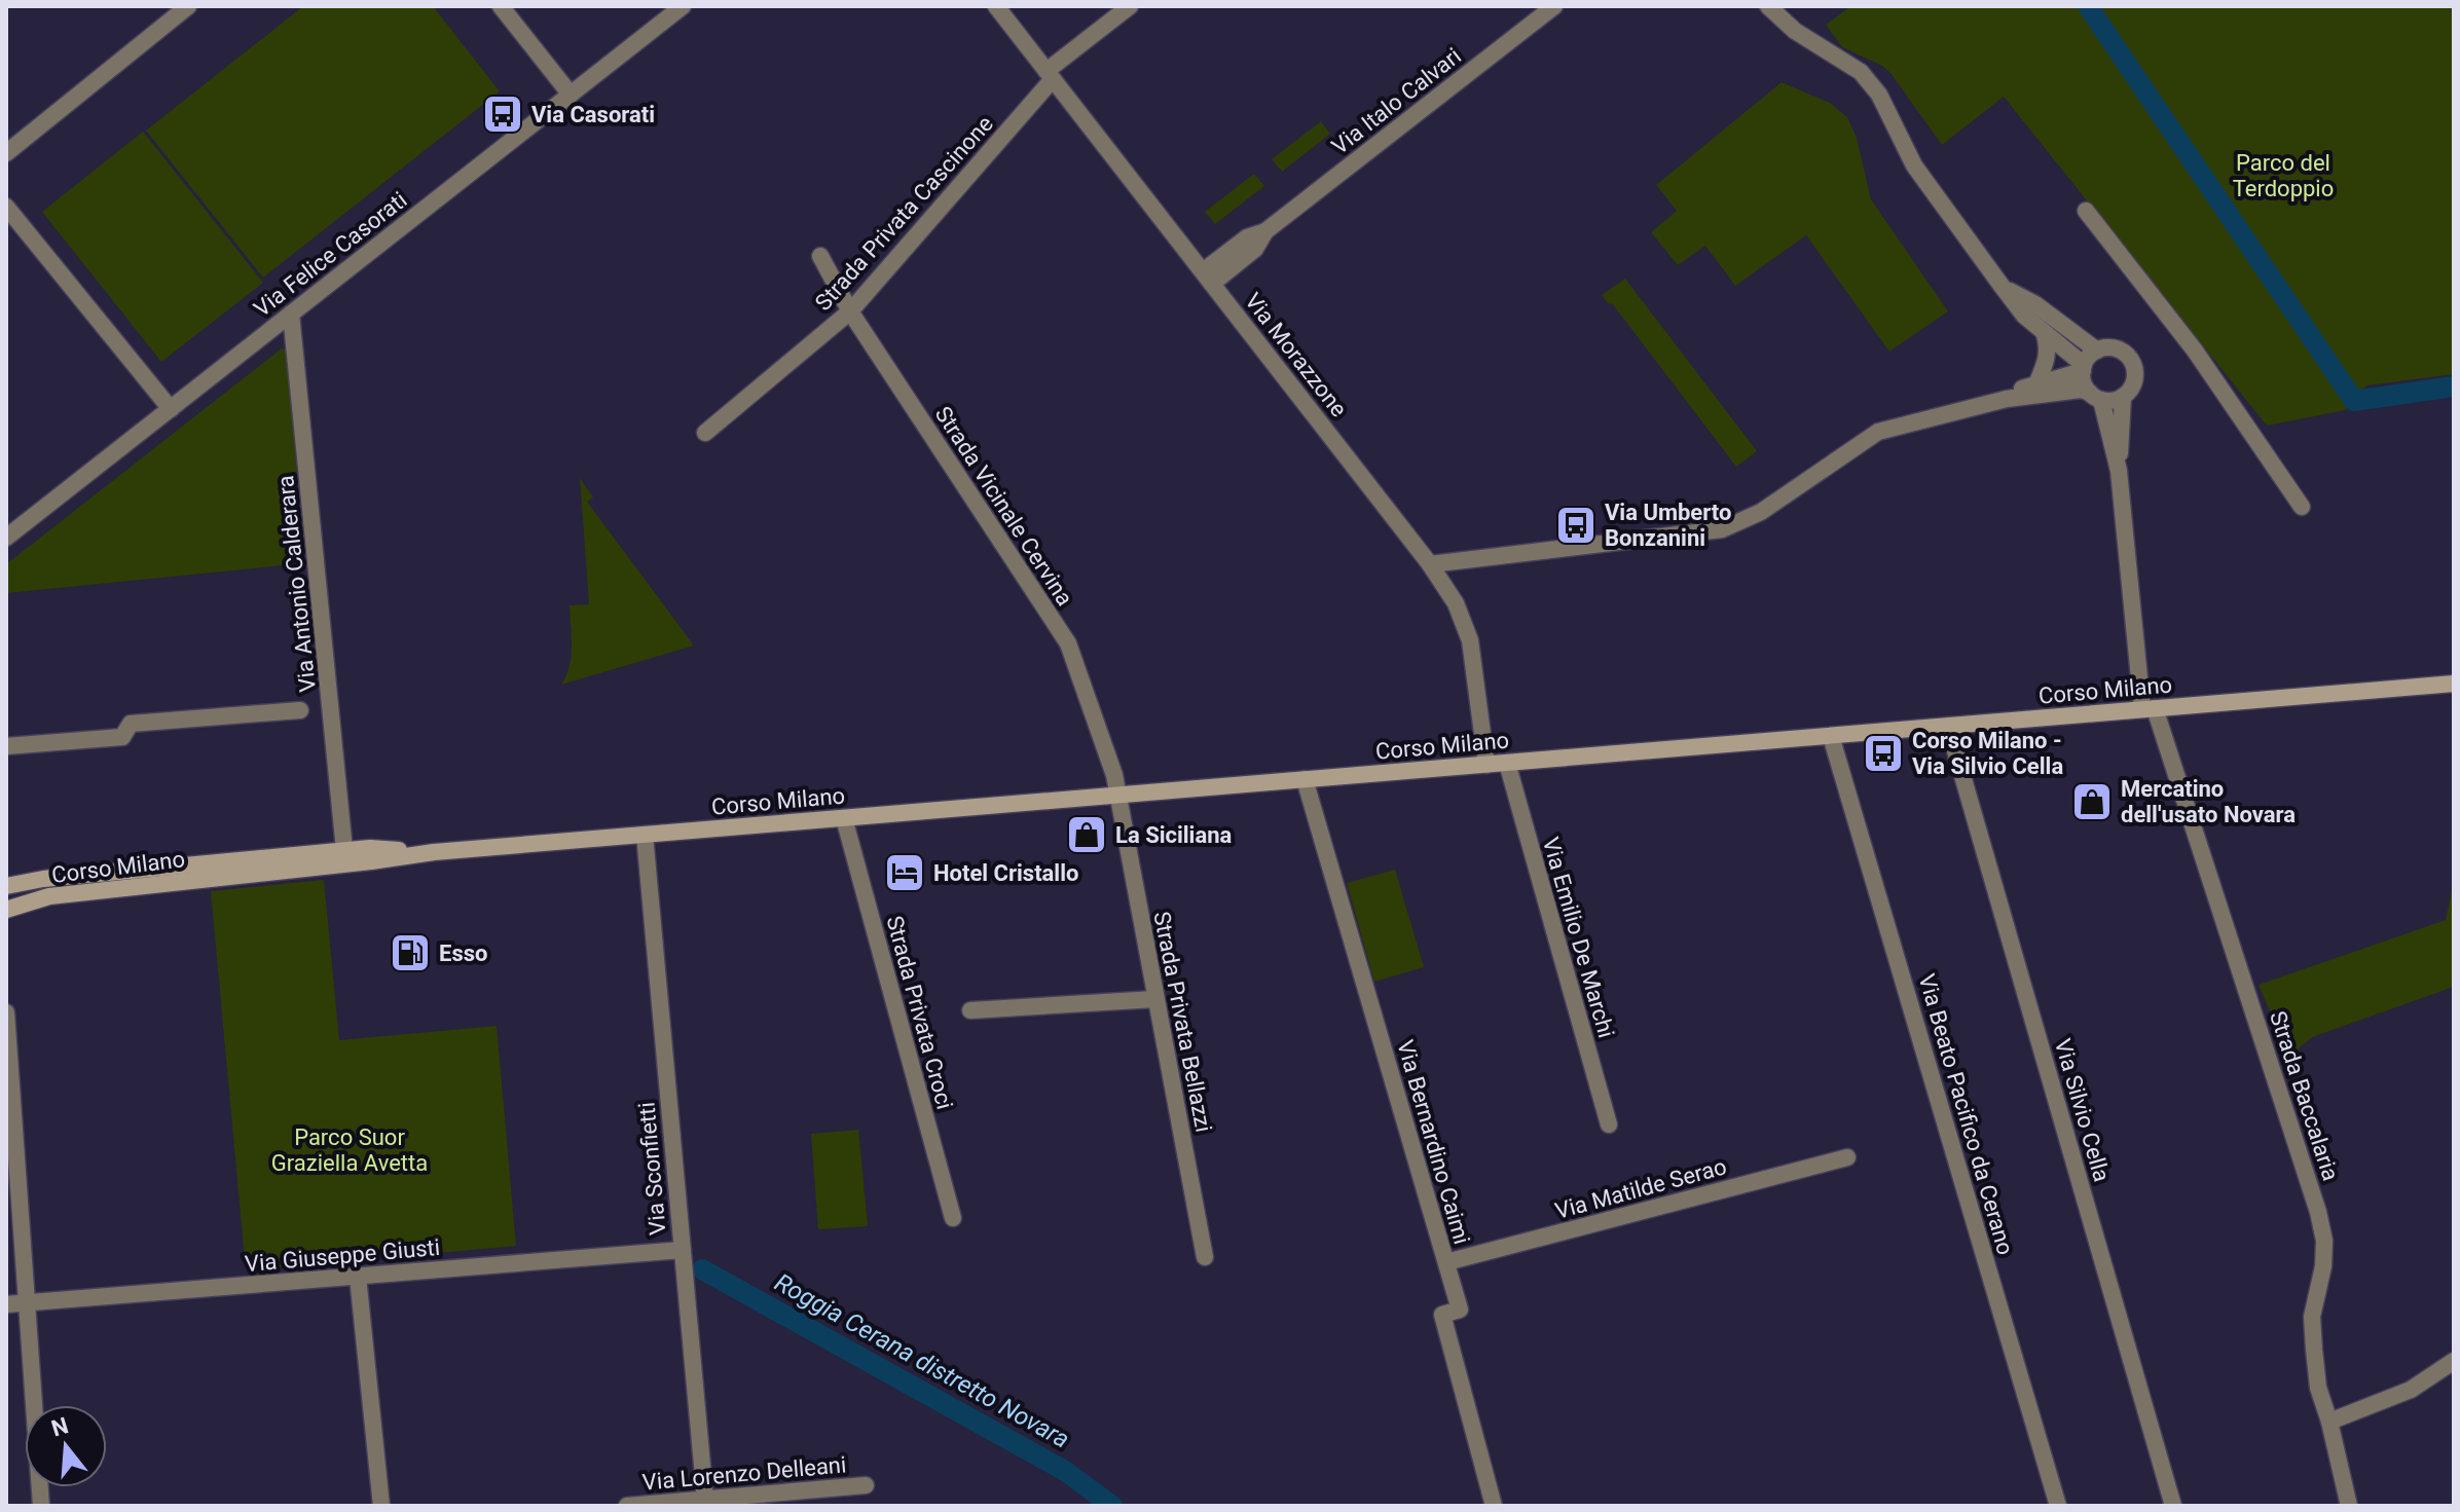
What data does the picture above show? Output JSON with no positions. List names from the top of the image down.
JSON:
{
  "streets": {
    "main road": ["Corso Milano"],
    "street": [
      "Via Italo Calvari",
      "Strada Privata Cascinone",
      "Via Felice Casorati",
      "Via Morazzone",
      "Strada Vicinale Cervina",
      "Via Antonio Calderara",
      "Via Emilio De Marchi",
      "Strada Privata Croci",
      "Strada Privata Bellazzi",
      "Strada Baccalaria",
      "Via Silvio Cella",
      "Via Beato Pacifico da Cerano",
      "Via Bernardino Caimi",
      "Via Sconfietti",
      "Via Matilde Serao",
      "Via Giuseppe Giusti",
      "Via Lorenzo Delleani"
    ]
  },
  "crossings": [
    ["Via Italo Calvari", "Via Morazzone"],
    ["Strada Privata Cascinone", "Via Morazzone"],
    ["Strada Privata Cascinone", "Strada Vicinale Cervina"],
    ["Via Felice Casorati", "Via Antonio Calderara"],
    ["Via Morazzone", "Corso Milano"],
    ["Strada Vicinale Cervina", "Corso Milano"],
    ["Strada Vicinale Cervina", "Strada Privata Bellazzi"],
    ["Via Antonio Calderara", "Corso Milano"],
    ["Corso Milano", "Via Emilio De Marchi"],
    ["Corso Milano", "Strada Privata Croci"],
    ["Corso Milano", "Strada Privata Bellazzi"],
    ["Corso Milano", "Strada Baccalaria"],
    ["Corso Milano", "Via Silvio Cella"],
    ["Corso Milano", "Via Beato Pacifico da Cerano"],
    ["Corso Milano", "Via Bernardino Caimi"],
    ["Corso Milano", "Via Sconfietti"],
    ["Via Bernardino Caimi", "Via Matilde Serao"],
    ["Via Sconfietti", "Via Giuseppe Giusti"],
    ["Via Sconfietti", "Via Lorenzo Delleani"]
  ],
  "water": ["Roggia Cerana distretto Novara"],
  "parks": ["Parco del Terdoppio", "Parco Suor Graziella Avetta"],
  "places": {
    "bus stop": ["Via Casorati", "Via Umberto Bonzanini", "Corso Milano - Via Silvio Cella"],
    "shop": ["Mercatino dell'usato Novara", "La Siciliana"],
    "hotel": ["Hotel Cristallo"],
    "fuel station": ["Esso"]
  },
  "north": "top"
}
